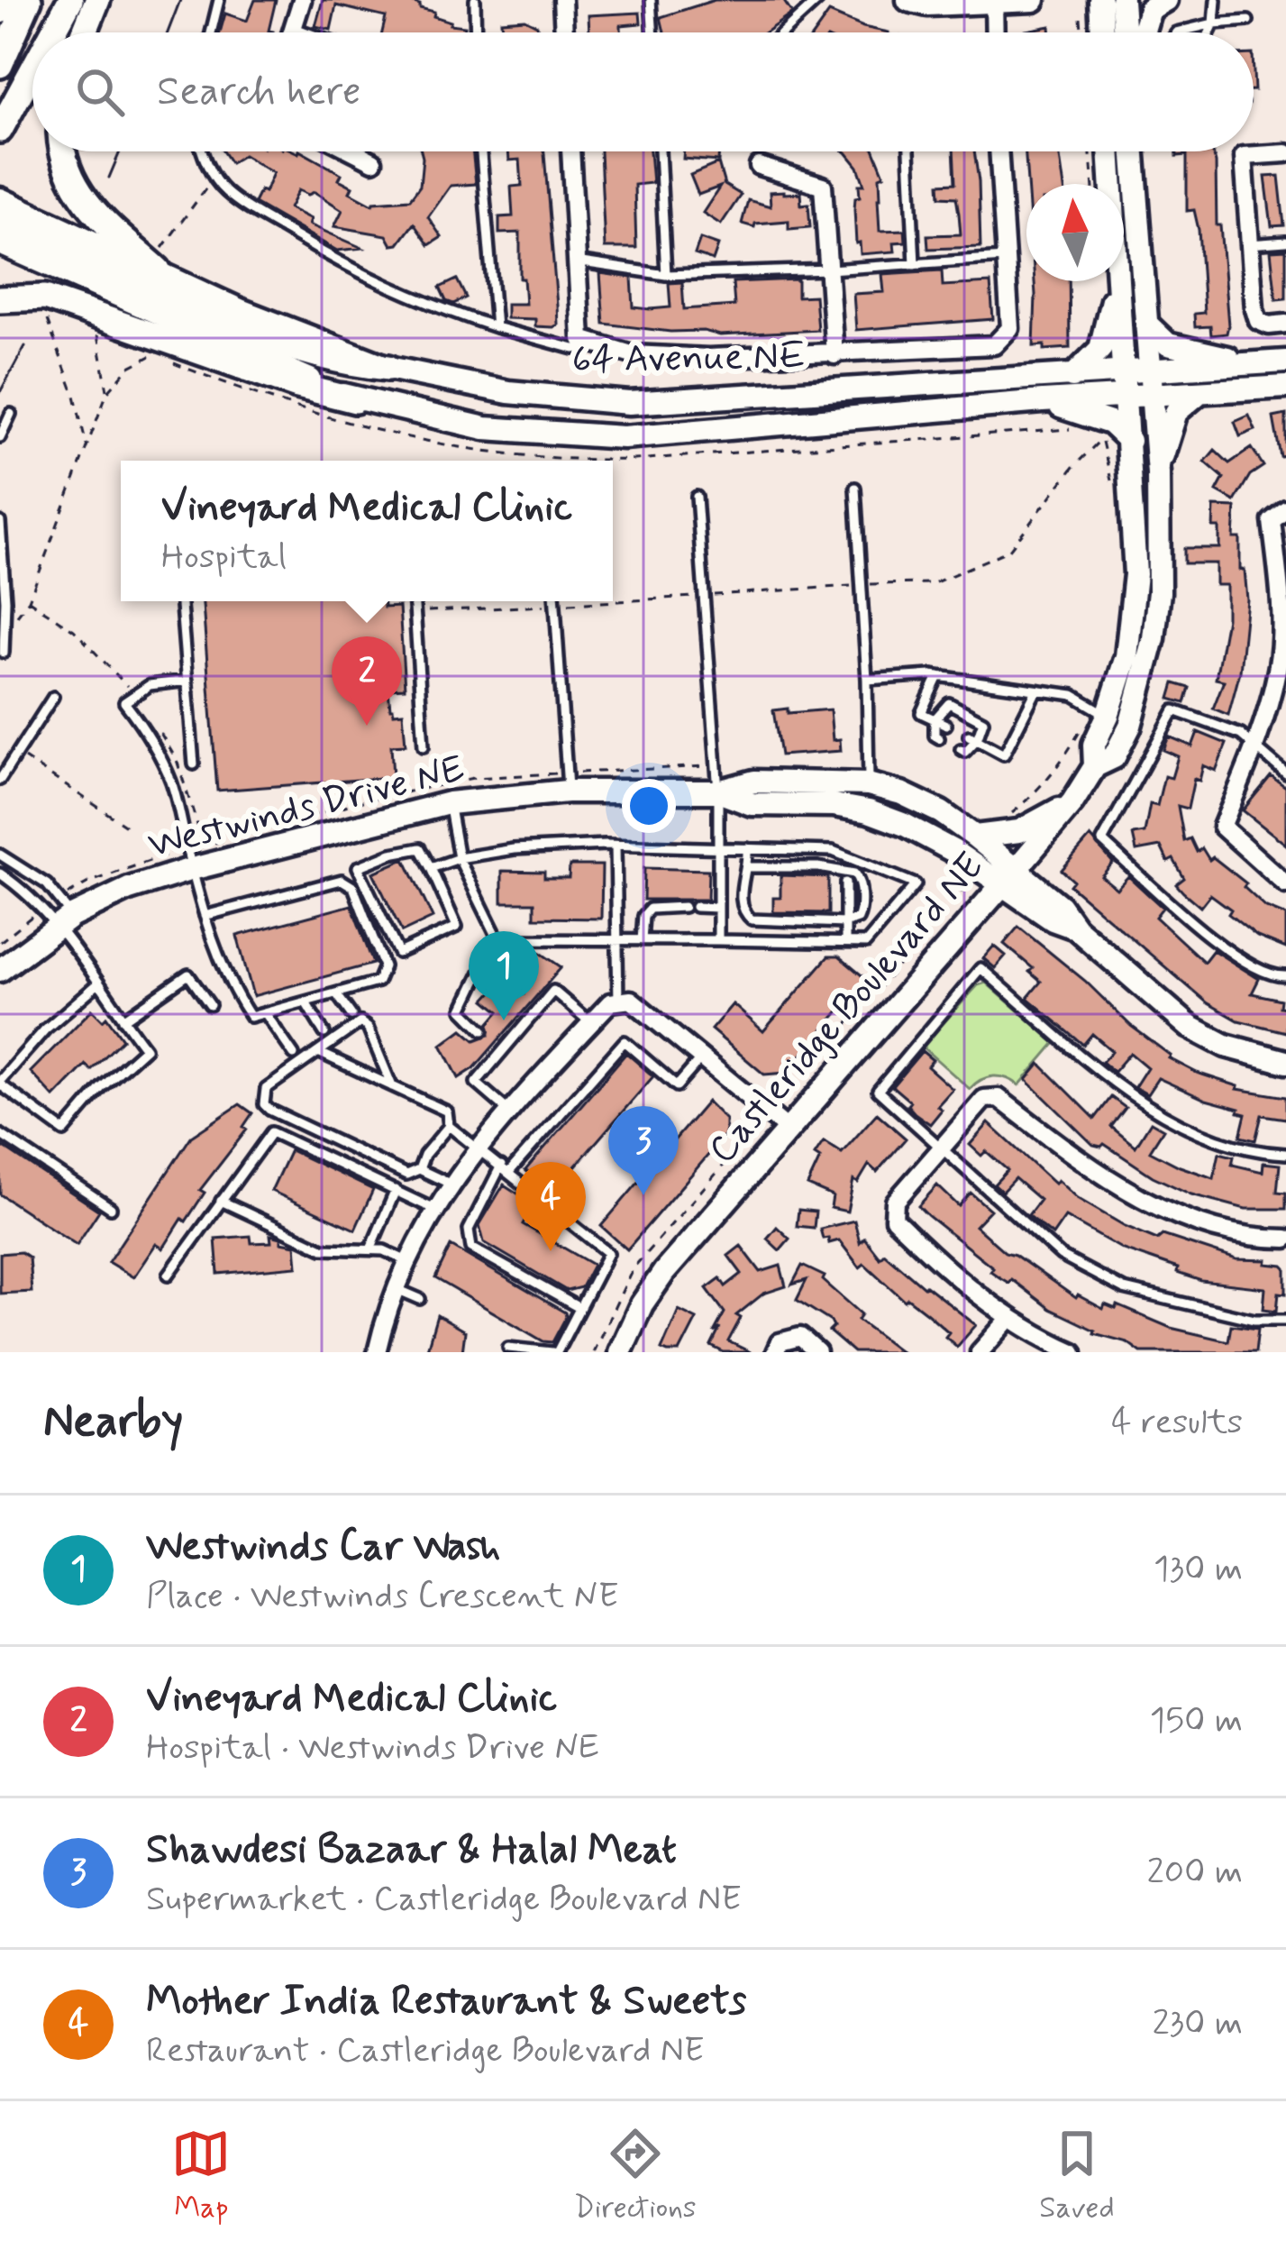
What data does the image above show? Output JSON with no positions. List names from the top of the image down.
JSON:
{
  "streets": {
    "street": ["64 Avenue NE", "Westwinds Drive NE", "Castleridge Boulevard NE"]
  },
  "crossings": [
    ["64 Avenue NE", "Castleridge Boulevard NE"],
    ["Westwinds Drive NE", "Castleridge Boulevard NE"]
  ],
  "north": "top",
  "page": {
    "search": "Search here",
    "popup": ["Vineyard Medical Clinic", "Hospital"],
    "pins": [
      "2",
      "1",
      "3",
      "4"
    ],
    "heading": ["Nearby", "4 results"],
    "list": [
      {
        "mark": "1",
        "name": "Westwinds Car Wash",
        "note": "Place · Westwinds Crescent NE",
        "value": "130 m"
      },
      {
        "mark": "2",
        "name": "Vineyard Medical Clinic",
        "note": "Hospital · Westwinds Drive NE",
        "value": "150 m"
      },
      {
        "mark": "3",
        "name": "Shawdesi Bazaar & Halal Meat",
        "note": "Supermarket · Castleridge Boulevard NE",
        "value": "200 m"
      },
      {
        "mark": "4",
        "name": "Mother India Restaurant & Sweets",
        "note": "Restaurant · Castleridge Boulevard NE",
        "value": "230 m"
      }
    ],
    "nav": ["Map", "Directions", "Saved"]
  }
}
